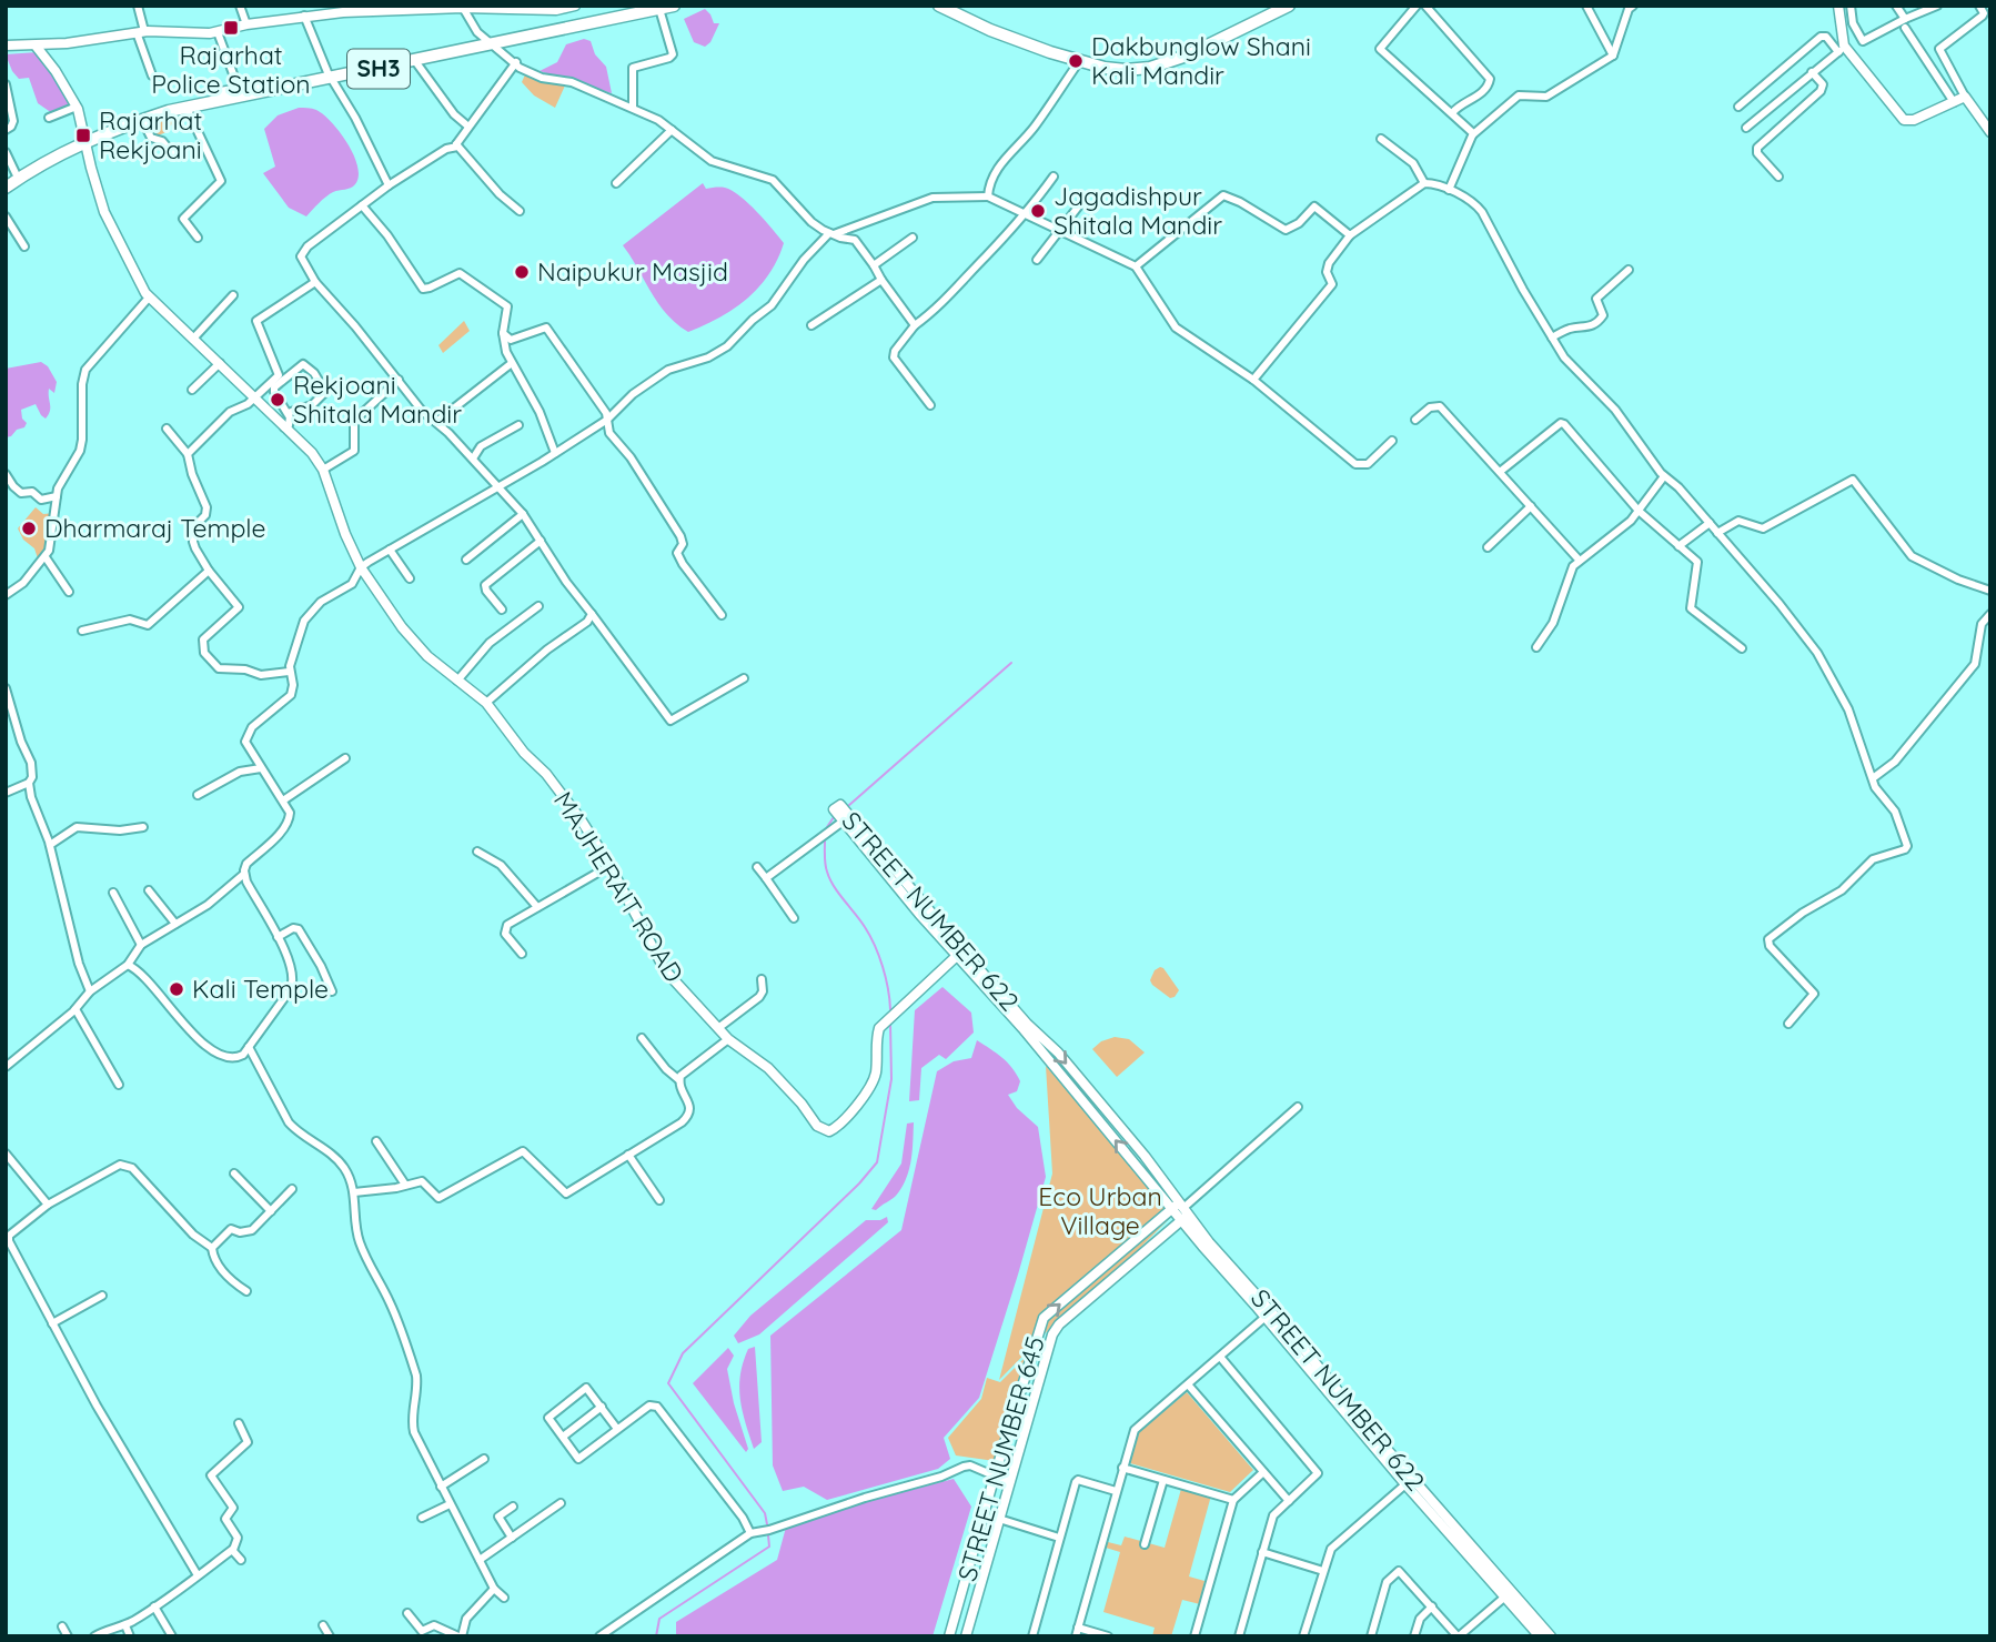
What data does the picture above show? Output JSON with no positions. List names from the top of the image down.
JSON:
{
  "streets": {
    "main road": ["SH3"],
    "street": ["MAJHERAIT ROAD", "STREET NUMBER 622", "STREET NUMBER 645"]
  },
  "crossings": [
    ["MAJHERAIT ROAD", "STREET NUMBER 622"],
    ["STREET NUMBER 622", "STREET NUMBER 645"]
  ],
  "parks": ["Eco Urban Village"],
  "places": {
    "transit": ["Rajarhat Police Station", "Rajarhat Rekjoani"],
    "other": [
      "Dakbunglow Shani Kali Mandir",
      "Jagadishpur Shitala Mandir",
      "Naipukur Masjid",
      "Rekjoani Shitala Mandir",
      "Dharmaraj Temple",
      "Kali Temple"
    ]
  }
}
